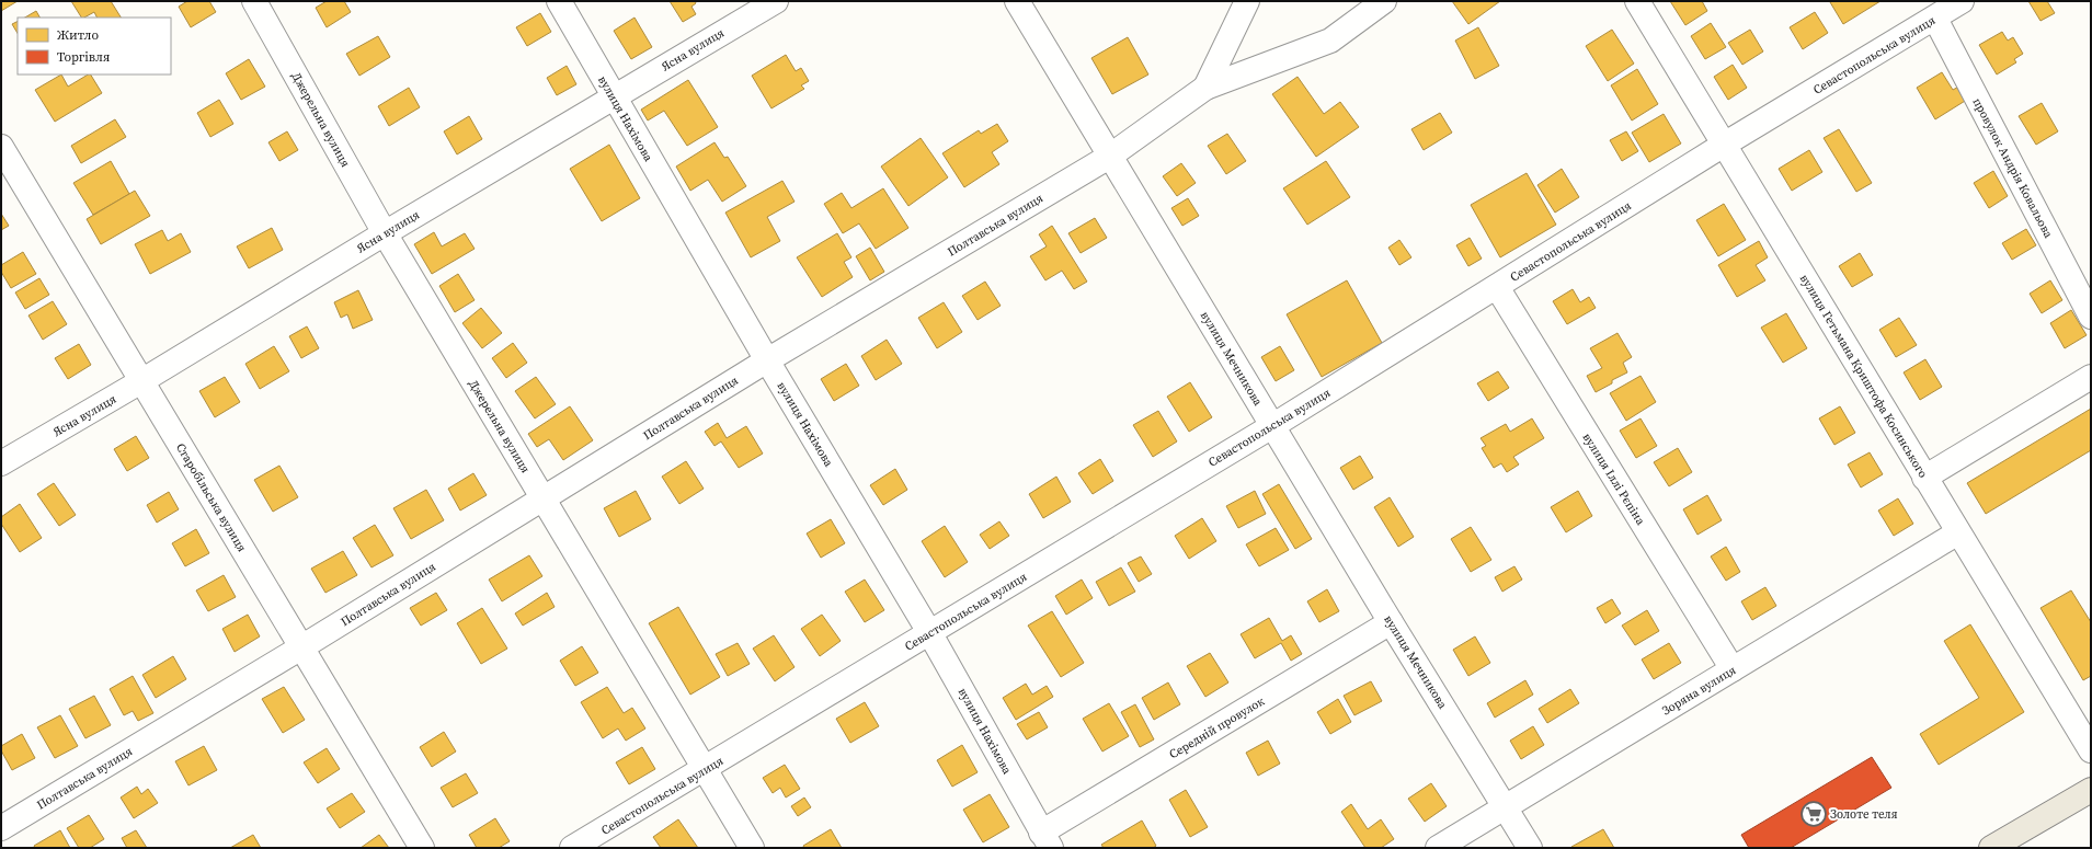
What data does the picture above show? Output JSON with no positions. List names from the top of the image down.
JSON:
{
  "streets": {
    "street": [
      "Ясна вулиця",
      "Севастопольська вулиця",
      "вулиця Нахімова",
      "Джерельна вулиця",
      "провулок Андрія Ковальова",
      "Полтавська вулиця",
      "вулиця Мечникова",
      "вулиця Гетьмана Криштофа Косинського",
      "вулиця Іллі Рєпіна",
      "Старобільська вулиця",
      "Зоряна вулиця",
      "Середній провулок"
    ]
  },
  "crossings": [
    ["Ясна вулиця", "вулиця Нахімова"],
    ["Ясна вулиця", "Джерельна вулиця"],
    ["Ясна вулиця", "Старобільська вулиця"],
    ["Севастопольська вулиця", "вулиця Нахімова"],
    ["Севастопольська вулиця", "Джерельна вулиця"],
    ["Севастопольська вулиця", "провулок Андрія Ковальова"],
    ["Севастопольська вулиця", "вулиця Мечникова"],
    ["Севастопольська вулиця", "вулиця Гетьмана Криштофа Косинського"],
    ["Севастопольська вулиця", "вулиця Іллі Рєпіна"],
    ["вулиця Нахімова", "Полтавська вулиця"],
    ["вулиця Нахімова", "Середній провулок"],
    ["Джерельна вулиця", "Полтавська вулиця"],
    ["Полтавська вулиця", "вулиця Мечникова"],
    ["Полтавська вулиця", "Старобільська вулиця"],
    ["вулиця Мечникова", "Зоряна вулиця"],
    ["вулиця Мечникова", "Середній провулок"],
    ["вулиця Гетьмана Криштофа Косинського", "Зоряна вулиця"],
    ["вулиця Іллі Рєпіна", "Зоряна вулиця"]
  ],
  "places": {
    "supermarket": ["Золоте теля"]
  },
  "legend": ["Житло", "Торгівля"]
}
